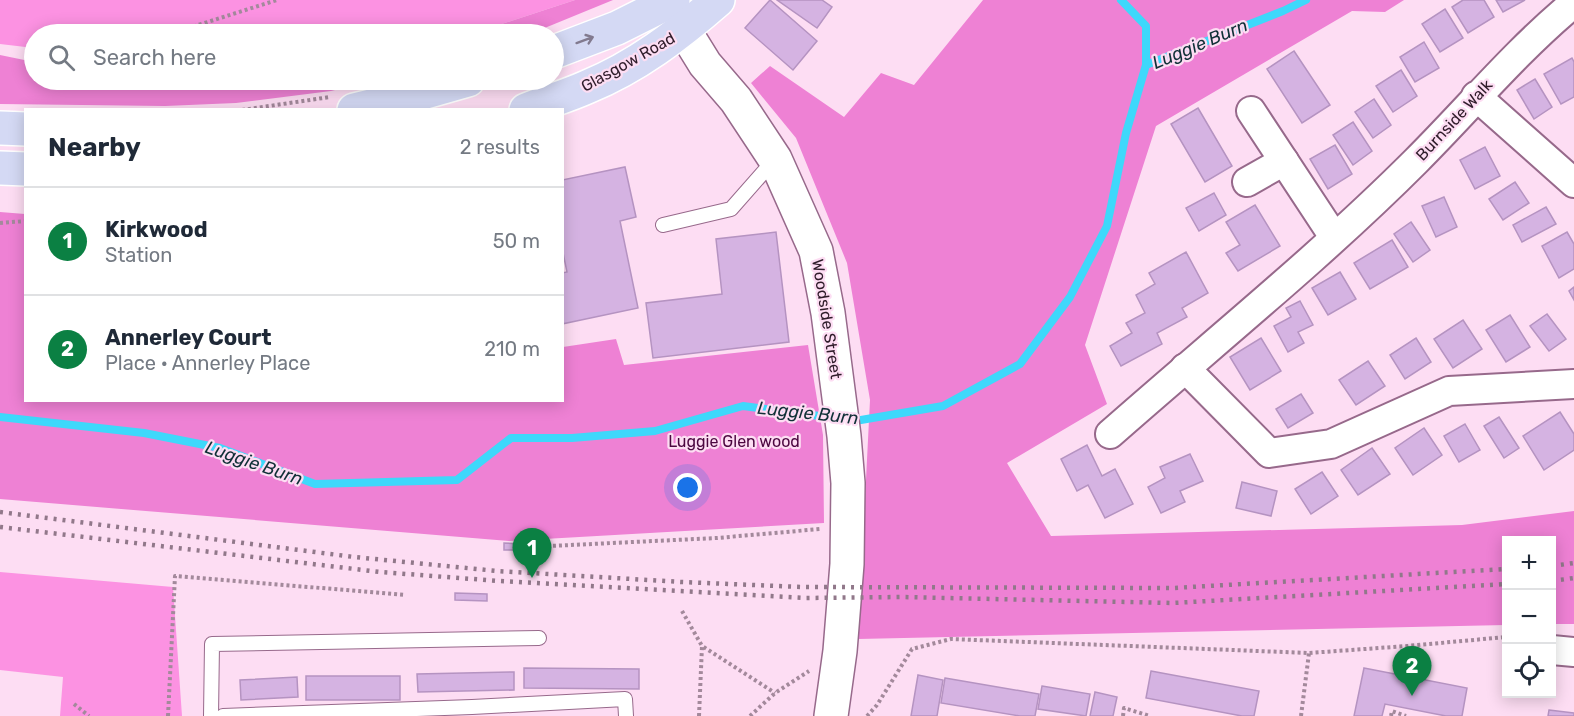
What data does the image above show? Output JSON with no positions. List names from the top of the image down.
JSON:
{
  "streets": {
    "main road": ["Glasgow Road"],
    "street": ["Burnside Walk", "Woodside Street"]
  },
  "crossings": [
    ["Glasgow Road", "Woodside Street"]
  ],
  "water": ["Luggie Burn"],
  "parks": ["Luggie Glen wood"],
  "page": {
    "search": "Search here",
    "heading": ["Nearby", "2 results"],
    "list": [
      {
        "mark": "1",
        "name": "Kirkwood",
        "note": "Station",
        "value": "50 m"
      },
      {
        "mark": "2",
        "name": "Annerley Court",
        "note": "Place · Annerley Place",
        "value": "210 m"
      }
    ],
    "pins": ["1", "2"],
    "map_buttons": ["+", "−"]
  }
}
